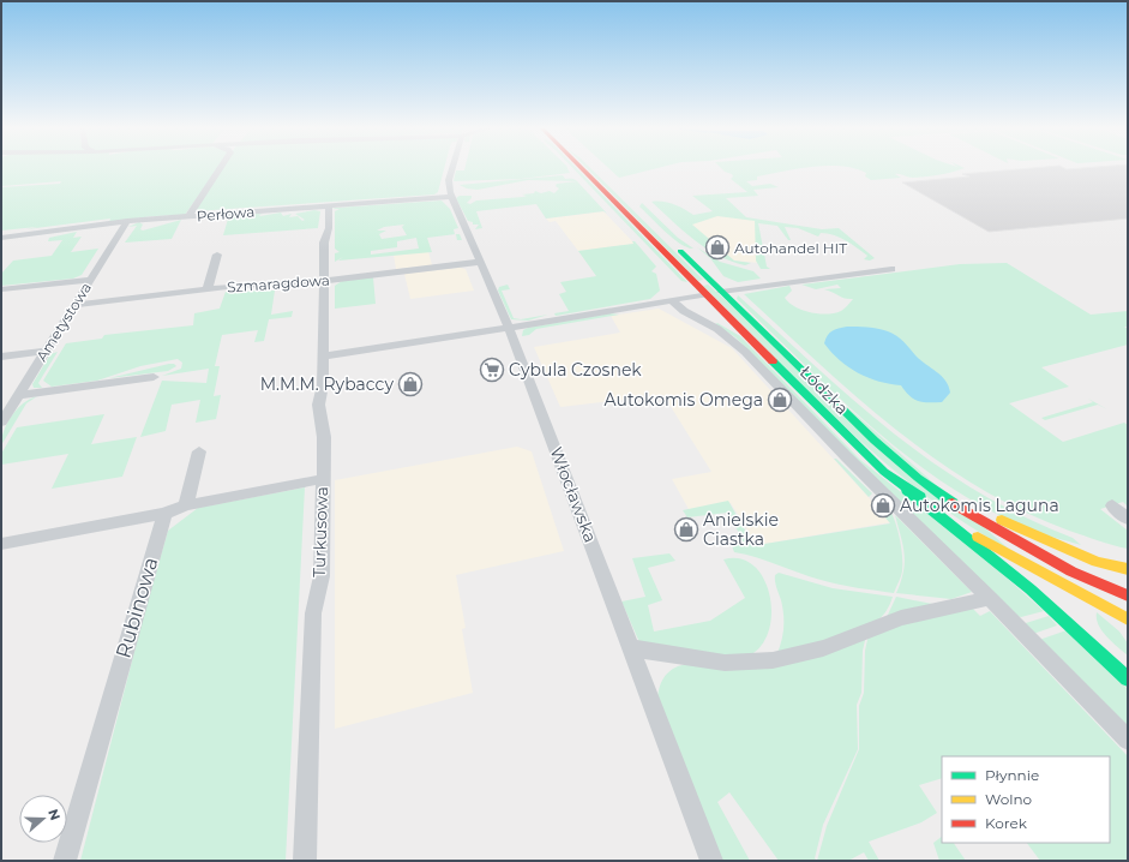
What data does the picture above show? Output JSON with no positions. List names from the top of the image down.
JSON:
{
  "streets": {
    "main road": ["Łódzka"],
    "street": [
      "Perłowa",
      "Szmaragdowa",
      "Ametystowa",
      "Włocławska",
      "Turkusowa",
      "Rubinowa"
    ]
  },
  "crossings": [
    ["Perłowa", "Ametystowa"],
    ["Perłowa", "Włocławska"],
    ["Perłowa", "Turkusowa"],
    ["Szmaragdowa", "Ametystowa"],
    ["Szmaragdowa", "Włocławska"],
    ["Szmaragdowa", "Turkusowa"]
  ],
  "places": {
    "shop": [
      "Autohandel HIT",
      "M.M.M. Rybaccy",
      "Autokomis Omega",
      "Autokomis Laguna",
      "Anielskie Ciastka"
    ],
    "supermarket": ["Cybula Czosnek"]
  },
  "legend": ["Płynnie", "Wolno", "Korek"],
  "north": "right"
}
